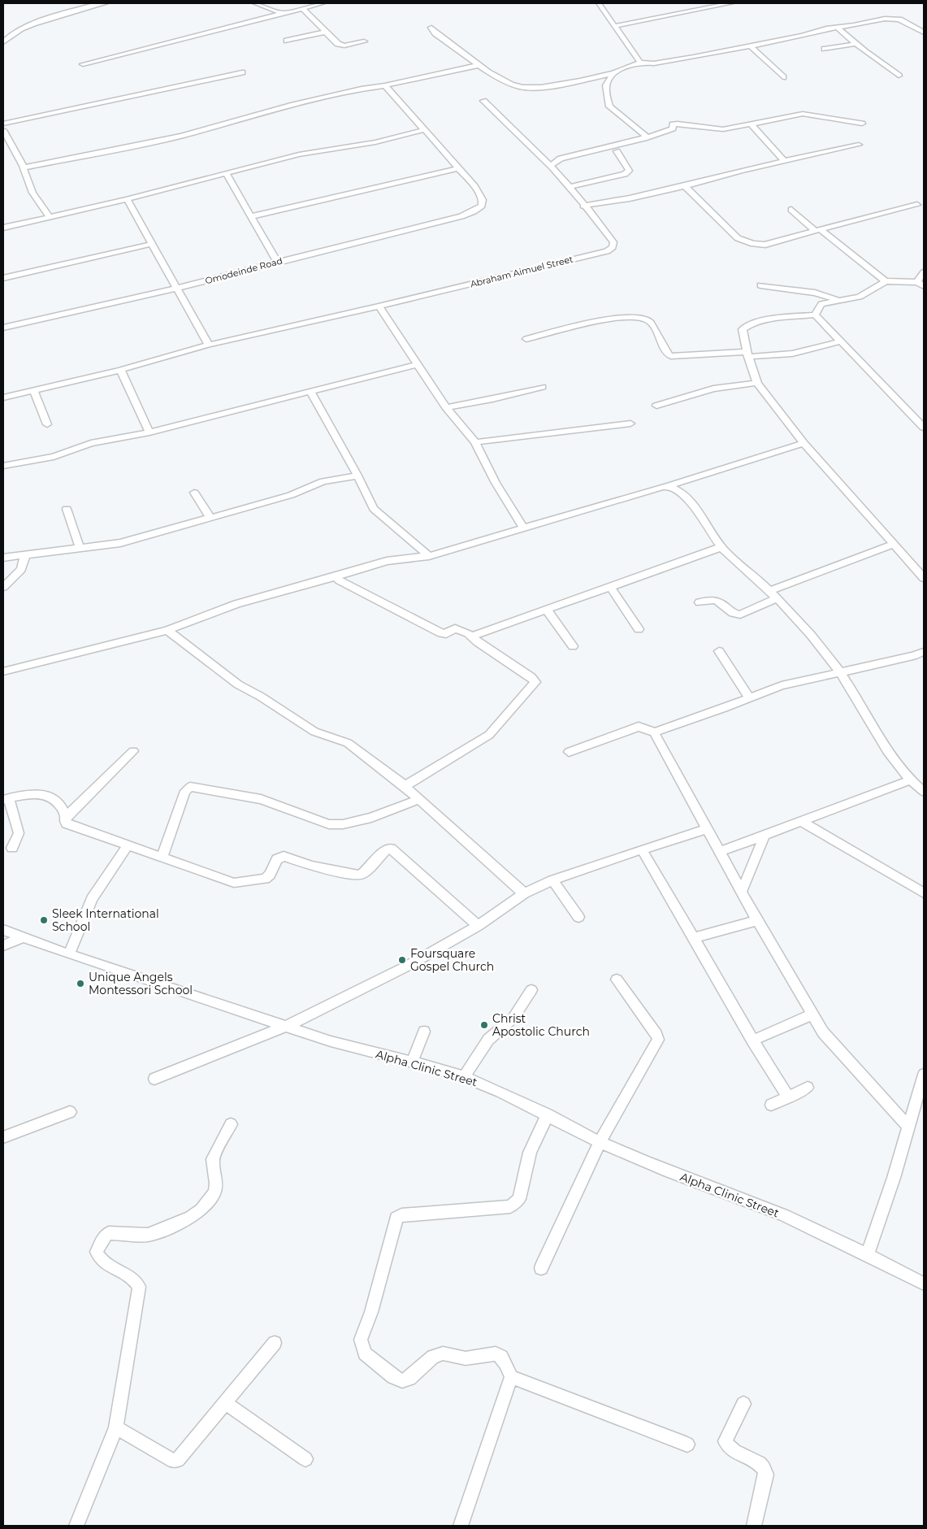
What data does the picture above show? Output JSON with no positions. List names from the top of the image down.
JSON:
{
  "streets": {
    "street": ["Omodeinde Road", "Abraham Aimuel Street", "Alpha Clinic Street"]
  },
  "places": [
    "Sleek International School",
    "Foursquare Gospel Church",
    "Unique Angels Montessori School",
    "Christ Apostolic Church"
  ]
}
